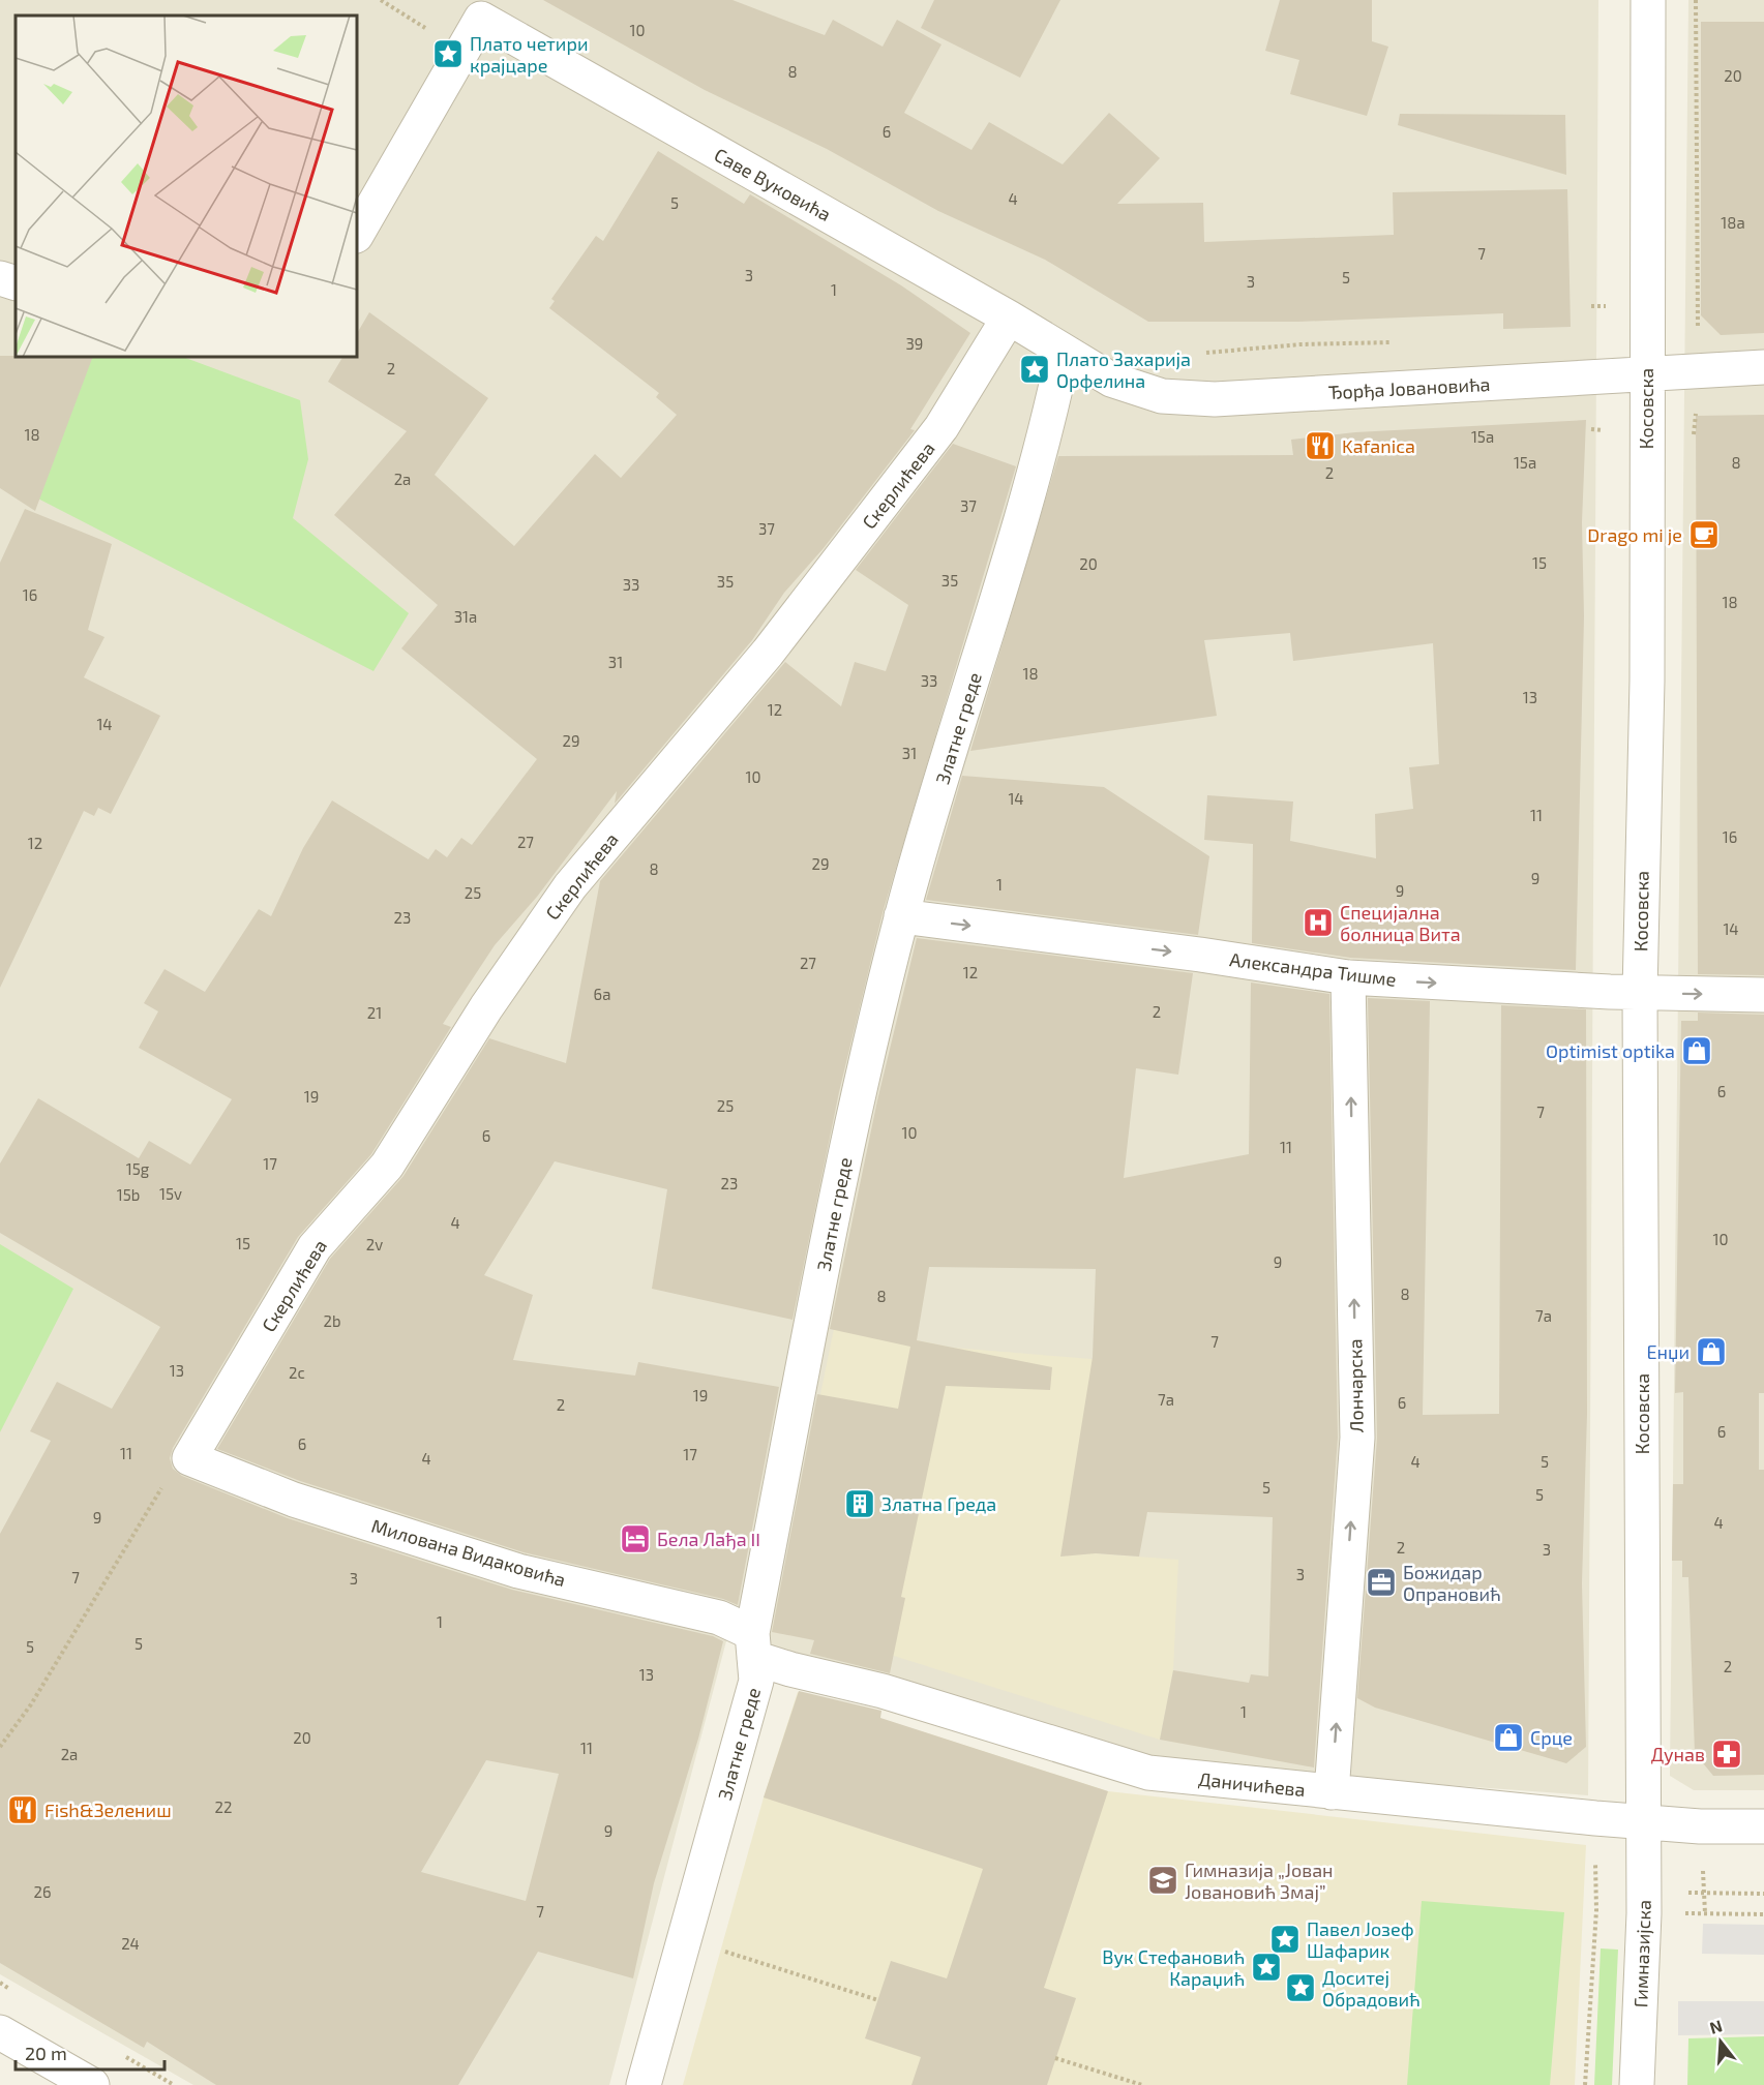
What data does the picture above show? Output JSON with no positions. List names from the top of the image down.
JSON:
{
  "streets": {
    "street": [
      "Саве Вуковића",
      "Ђорђа Јовановића",
      "Косовска",
      "Скерлићева",
      "Златне греде",
      "Александра Тишме",
      "Лончарска",
      "Милована Видаковића",
      "Даничићева",
      "Гимназијска"
    ]
  },
  "crossings": [
    ["Саве Вуковића", "Ђорђа Јовановића"],
    ["Саве Вуковића", "Скерлићева"],
    ["Саве Вуковића", "Златне греде"],
    ["Ђорђа Јовановића", "Косовска"],
    ["Ђорђа Јовановића", "Златне греде"],
    ["Косовска", "Александра Тишме"],
    ["Косовска", "Даничићева"],
    ["Косовска", "Гимназијска"],
    ["Скерлићева", "Милована Видаковића"],
    ["Златне греде", "Александра Тишме"],
    ["Златне греде", "Милована Видаковића"],
    ["Златне греде", "Даничићева"],
    ["Александра Тишме", "Лончарска"],
    ["Лончарска", "Даничићева"],
    ["Милована Видаковића", "Даничићева"],
    ["Даничићева", "Гимназијска"]
  ],
  "one_way": ["Александра Тишме", "Лончарска"],
  "places": {
    "place": [
      "Плато четири крајцаре",
      "Плато Захарија Орфелина",
      "Павел Јозеф Шафарик",
      "Вук Стефановић Караџић",
      "Доситеј Обрадовић"
    ],
    "restaurant": ["Kafanica", "Fish&Зелениш"],
    "cafe": ["Drago mi je"],
    "hospital": ["Специјална болница Вита"],
    "shop": ["Optimist optika", "Енџи", "Срце"],
    "building": ["Златна Греда"],
    "hotel": ["Бела Лађа II"],
    "office": ["Божидар Опрановић"],
    "pharmacy": ["Дунав"],
    "school or university": ["Гимназија „Јован Јовановић Змај”"]
  },
  "house_numbers": [
    "10",
    "8",
    "20",
    "6",
    "4",
    "5",
    "18a",
    "7",
    "3",
    "5",
    "3",
    "1",
    "39",
    "2",
    "18",
    "15a",
    "15a",
    "8",
    "2",
    "2a",
    "37",
    "37",
    "15",
    "20",
    "35",
    "35",
    "33",
    "16",
    "18",
    "31a",
    "31",
    "18",
    "33",
    "13",
    "12",
    "14",
    "29",
    "31",
    "10",
    "14",
    "11",
    "16",
    "27",
    "12",
    "29",
    "8",
    "9",
    "1",
    "9",
    "25",
    "23",
    "14",
    "27",
    "12",
    "6a",
    "2",
    "21",
    "6",
    "19",
    "25",
    "7",
    "10",
    "6",
    "11",
    "17",
    "15g",
    "23",
    "15v",
    "15b",
    "4",
    "10",
    "15",
    "2v",
    "9",
    "8",
    "8",
    "7a",
    "2b",
    "7",
    "13",
    "2c",
    "19",
    "7a",
    "6",
    "2",
    "6",
    "6",
    "11",
    "17",
    "4",
    "4",
    "5",
    "5",
    "5",
    "9",
    "4",
    "2",
    "3",
    "3",
    "7",
    "3",
    "1",
    "5",
    "5",
    "2",
    "13",
    "1",
    "20",
    "11",
    "2a",
    "22",
    "9",
    "26",
    "7",
    "24"
  ],
  "scale_bar": "20 m",
  "north": "top"
}
